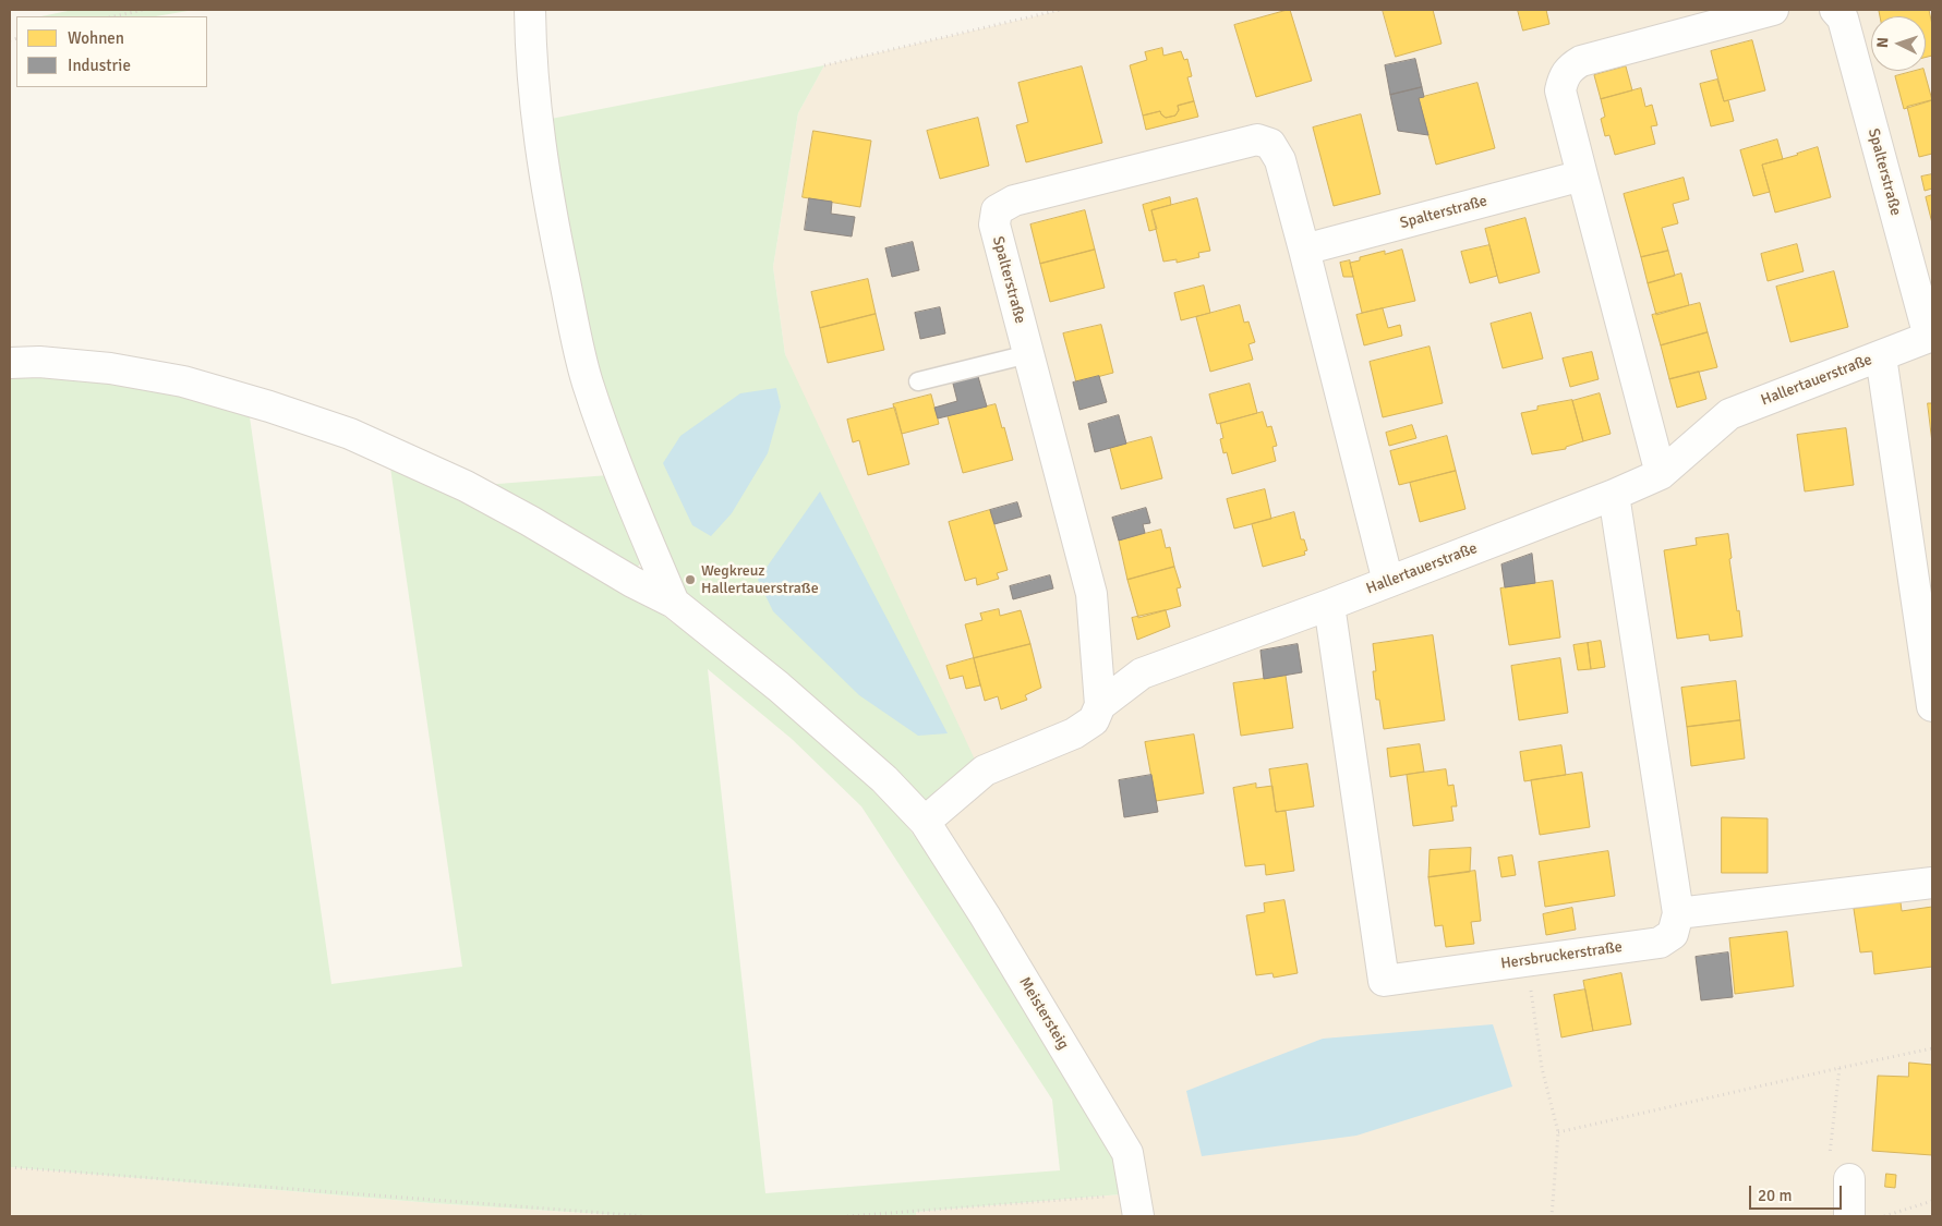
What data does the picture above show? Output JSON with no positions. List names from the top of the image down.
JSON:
{
  "streets": {
    "street": [
      "Spalterstraße",
      "Hallertauerstraße",
      "Hersbruckerstraße",
      "Meistersteig"
    ]
  },
  "crossings": [
    ["Spalterstraße", "Hallertauerstraße"],
    ["Hallertauerstraße", "Hersbruckerstraße"],
    ["Hallertauerstraße", "Meistersteig"]
  ],
  "places": ["Wegkreuz Hallertauerstraße"],
  "legend": ["Wohnen", "Industrie"],
  "scale_bar": "20 m",
  "north": "left"
}
